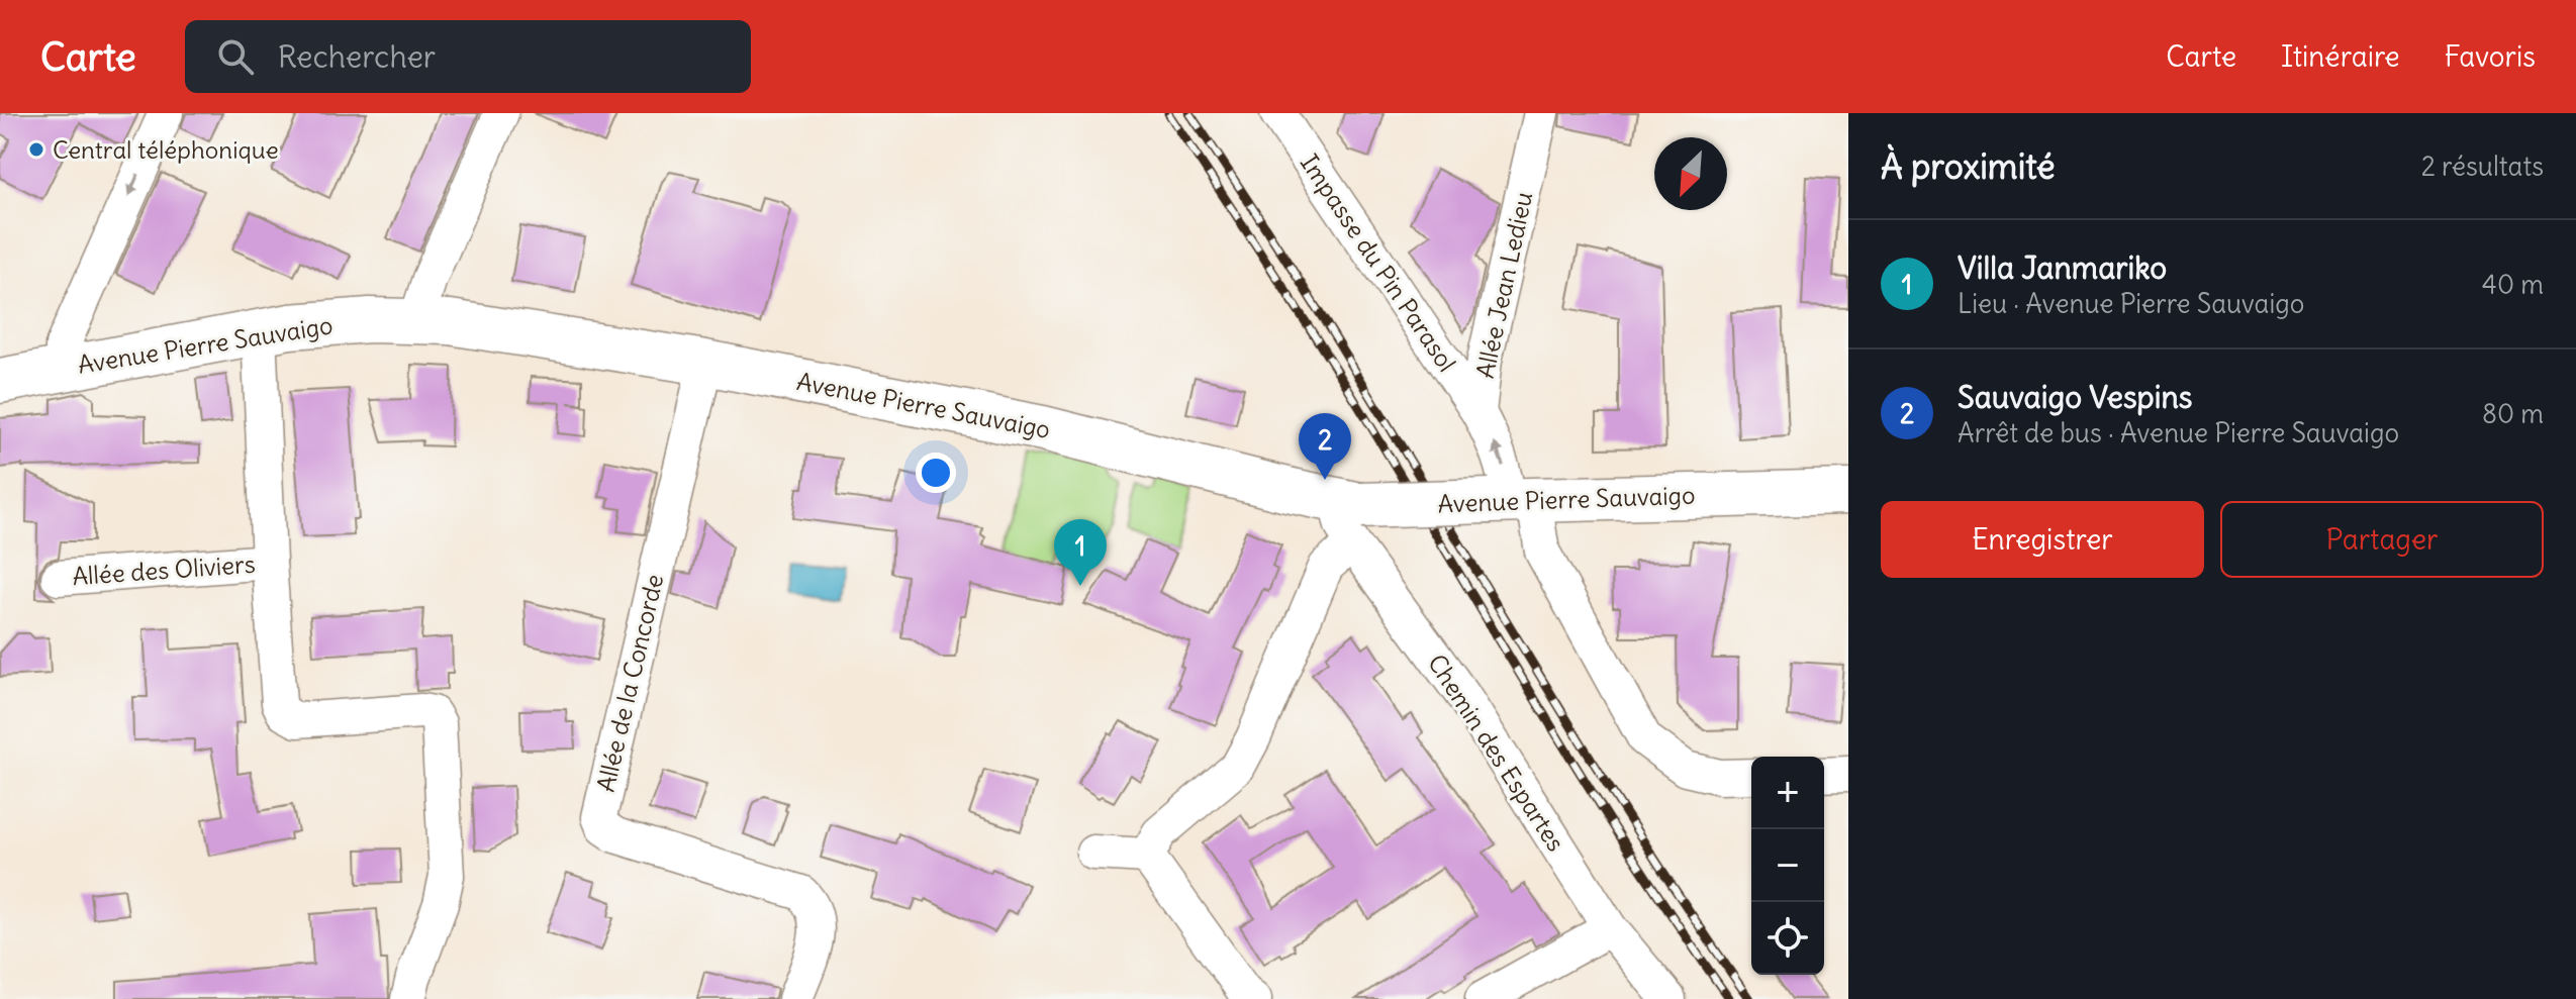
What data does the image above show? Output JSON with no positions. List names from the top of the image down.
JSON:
{
  "streets": {
    "main road": ["Avenue Pierre Sauvaigo"],
    "street": [
      "Impasse du Pin Parasol",
      "Allée Jean Ledieu",
      "Allée des Oliviers",
      "Allée de la Concorde",
      "Chemin des Espartes"
    ]
  },
  "crossings": [
    ["Impasse du Pin Parasol", "Allée Jean Ledieu"],
    ["Allée Jean Ledieu", "Avenue Pierre Sauvaigo"],
    ["Avenue Pierre Sauvaigo", "Allée des Oliviers"],
    ["Avenue Pierre Sauvaigo", "Allée de la Concorde"],
    ["Avenue Pierre Sauvaigo", "Chemin des Espartes"]
  ],
  "places": ["Central téléphonique"],
  "north": "bottom left",
  "page": {
    "header": "Carte",
    "search": "Rechercher",
    "nav": ["Carte", "Itinéraire", "Favoris"],
    "heading": ["À proximité", "2 résultats"],
    "list": [
      {
        "mark": "1",
        "name": "Villa Janmariko",
        "note": "Lieu · Avenue Pierre Sauvaigo",
        "value": "40 m"
      },
      {
        "mark": "2",
        "name": "Sauvaigo Vespins",
        "note": "Arrêt de bus · Avenue Pierre Sauvaigo",
        "value": "80 m"
      }
    ],
    "pins": ["2", "1"],
    "buttons": ["Enregistrer", "Partager"],
    "map_buttons": ["+", "−"]
  }
}
